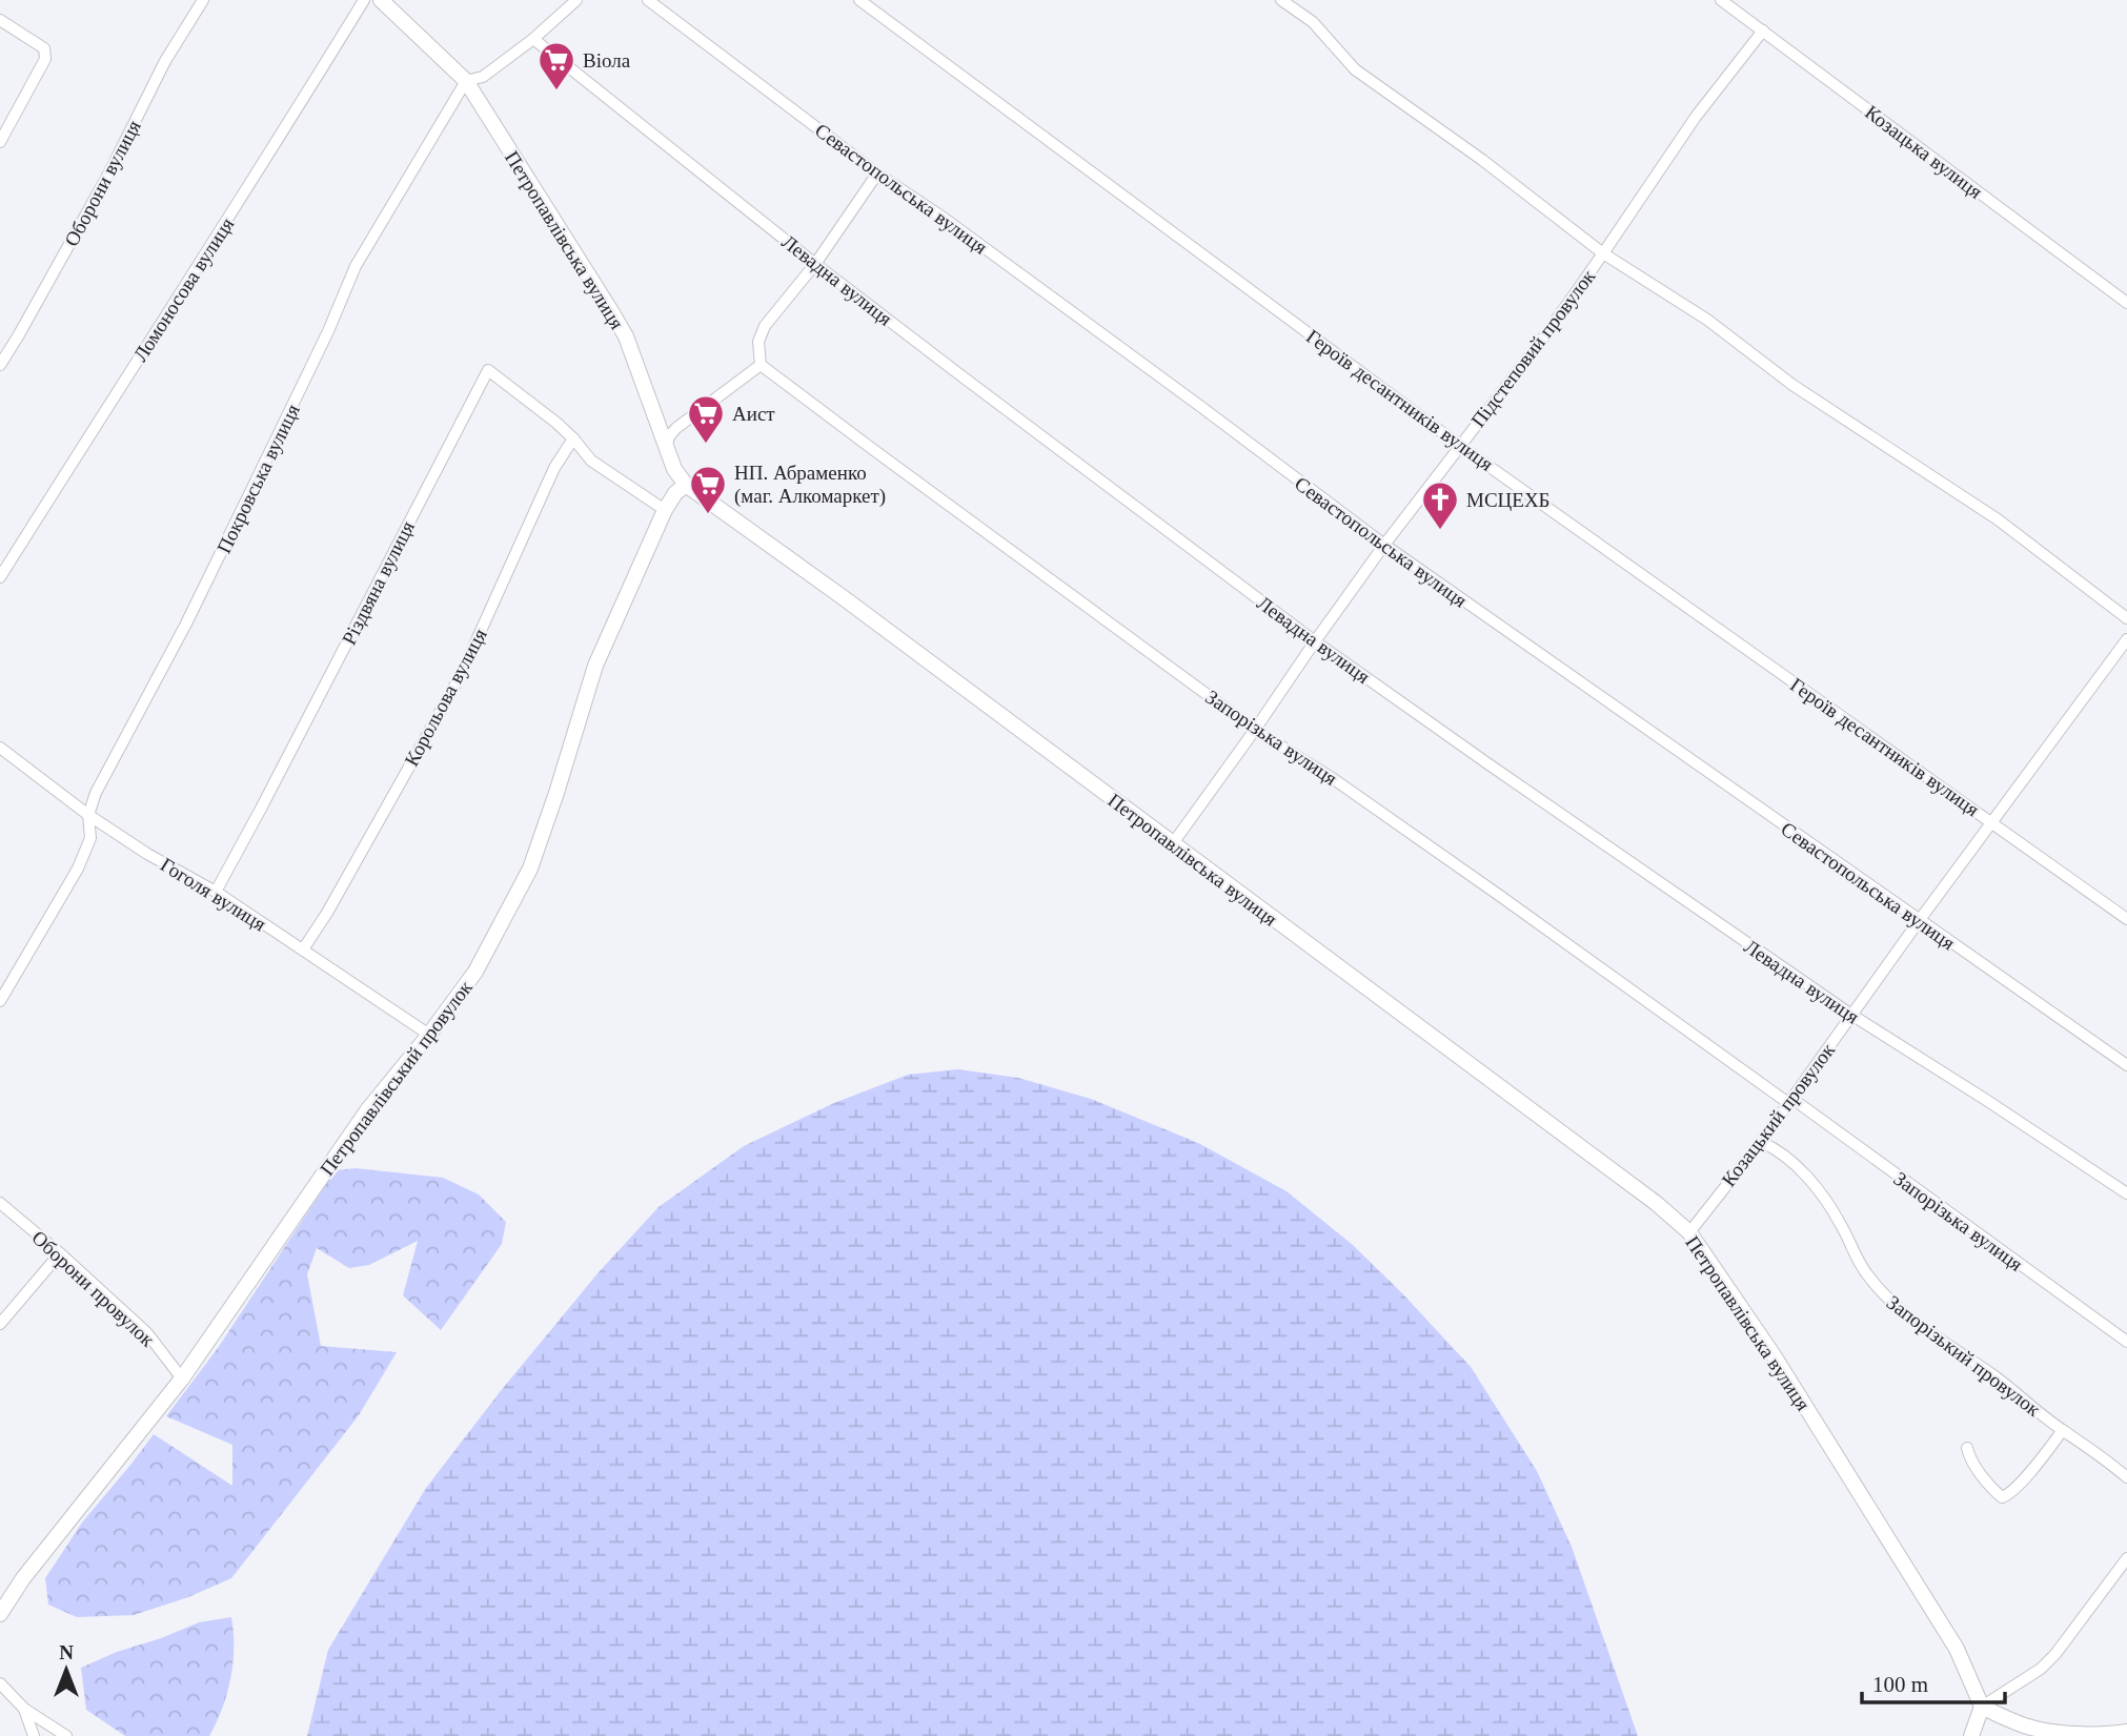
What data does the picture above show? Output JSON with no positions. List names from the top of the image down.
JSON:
{
  "streets": {
    "street": [
      "Козацька вулиця",
      "Оборони вулиця",
      "Севастопольська вулиця",
      "Петропавлівська вулиця",
      "Левадна вулиця",
      "Ломоносова вулиця",
      "Підстеповий провулок",
      "Героїв десантників вулиця",
      "Покровська вулиця",
      "Різдвяна вулиця",
      "Корольова вулиця",
      "Запорізька вулиця",
      "Гоголя вулиця",
      "Петропавлівський провулок",
      "Козацький провулок",
      "Оборони провулок",
      "Запорізький провулок"
    ]
  },
  "crossings": [
    ["Козацька вулиця", "Підстеповий провулок"],
    ["Севастопольська вулиця", "Підстеповий провулок"],
    ["Севастопольська вулиця", "Козацький провулок"],
    ["Петропавлівська вулиця", "Підстеповий провулок"],
    ["Петропавлівська вулиця", "Покровська вулиця"],
    ["Петропавлівська вулиця", "Петропавлівський провулок"],
    ["Петропавлівська вулиця", "Козацький провулок"],
    ["Левадна вулиця", "Підстеповий провулок"],
    ["Левадна вулиця", "Козацький провулок"],
    ["Підстеповий провулок", "Героїв десантників вулиця"],
    ["Підстеповий провулок", "Запорізька вулиця"],
    ["Героїв десантників вулиця", "Козацький провулок"],
    ["Покровська вулиця", "Гоголя вулиця"],
    ["Різдвяна вулиця", "Корольова вулиця"],
    ["Різдвяна вулиця", "Гоголя вулиця"],
    ["Корольова вулиця", "Гоголя вулиця"],
    ["Запорізька вулиця", "Козацький провулок"],
    ["Гоголя вулиця", "Петропавлівський провулок"],
    ["Петропавлівський провулок", "Оборони провулок"],
    ["Козацький провулок", "Запорізький провулок"]
  ],
  "places": {
    "supermarket": ["Віола", "Аист", "НП. Абраменко (маг. Алкомаркет)"],
    "church": ["МСЦЕХБ"]
  },
  "scale_bar": "100 m",
  "north": "top"
}
